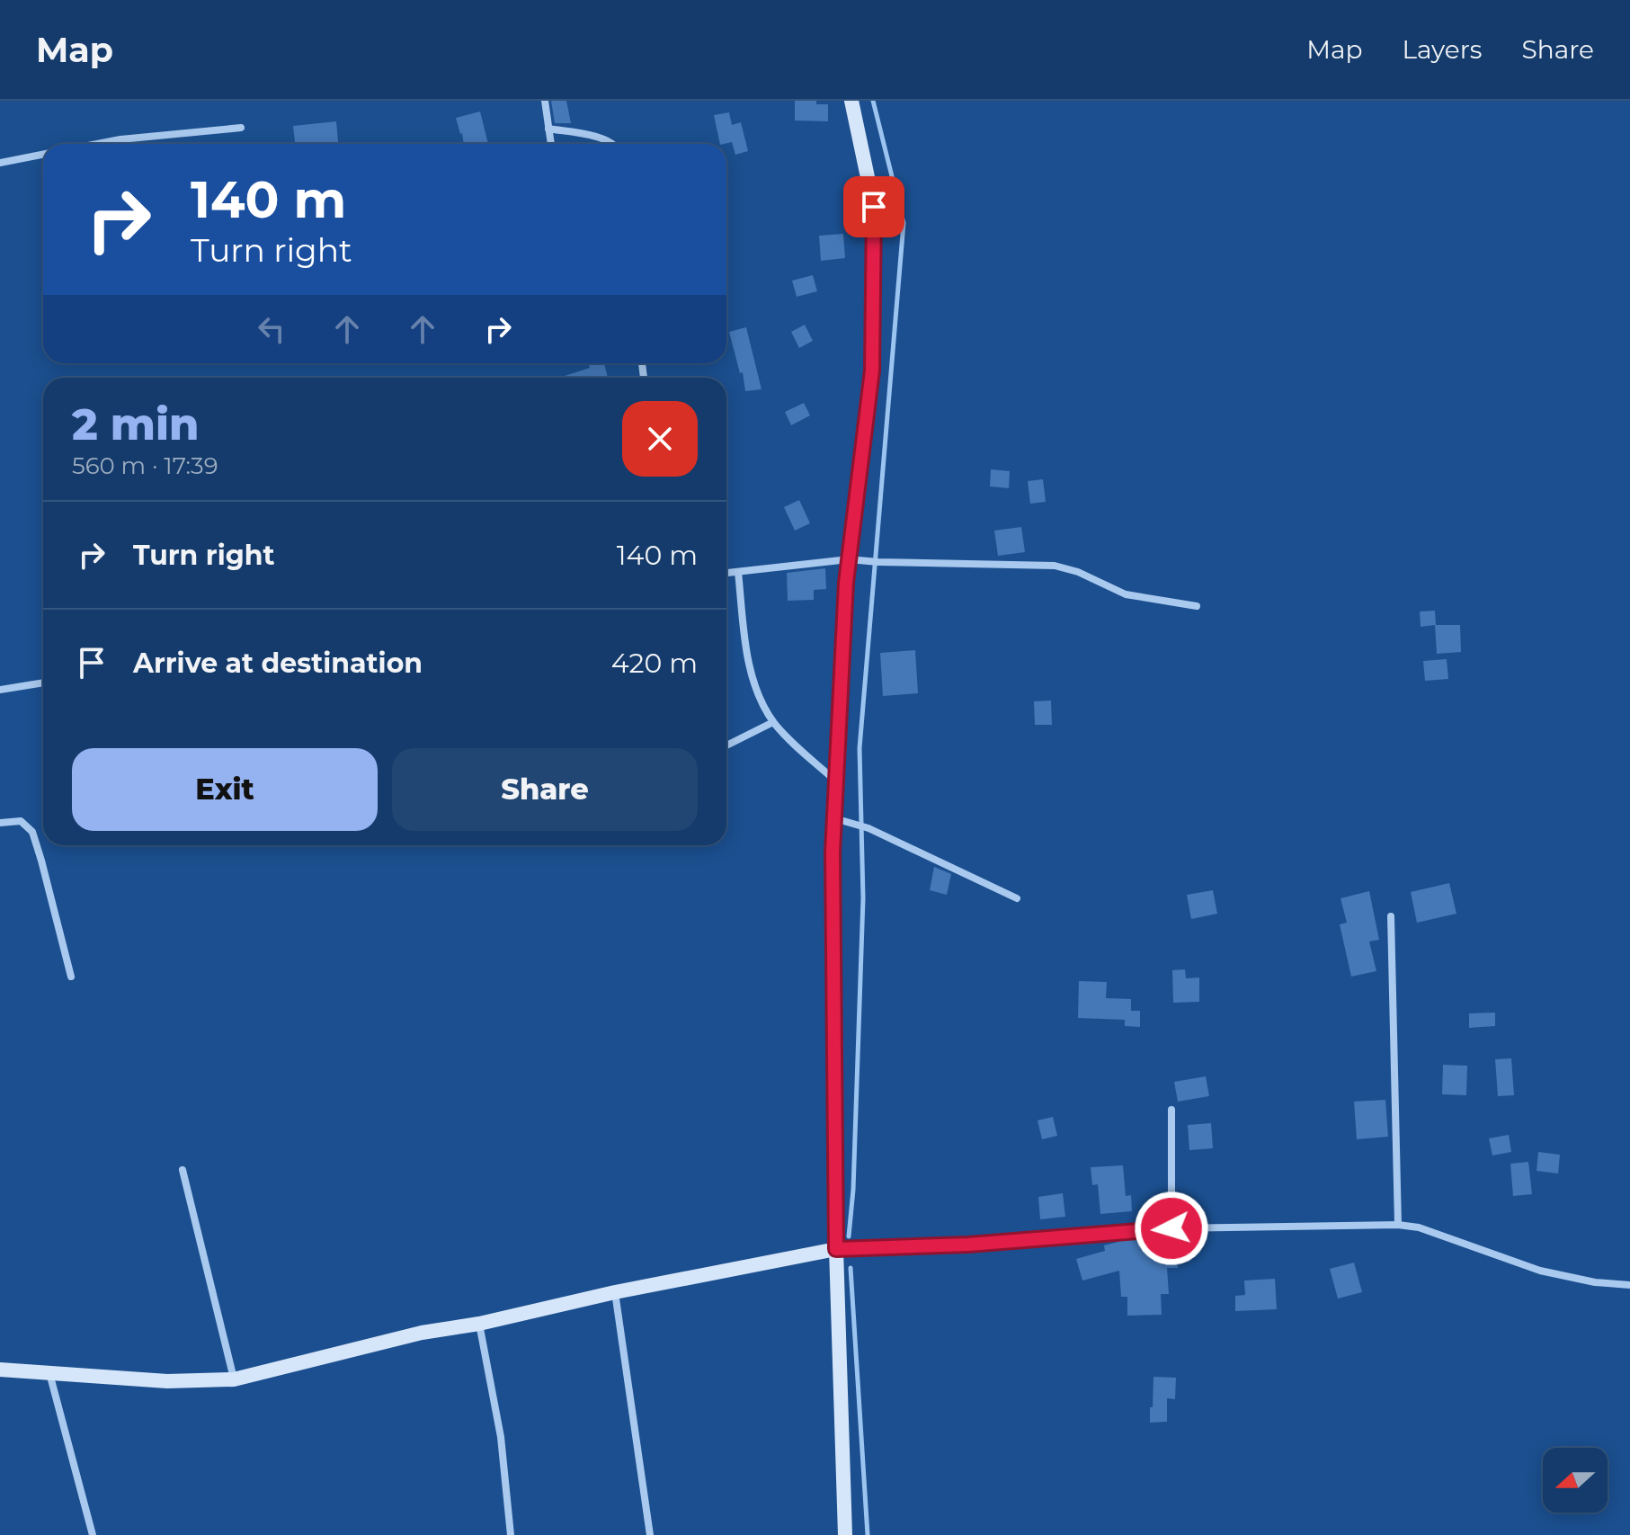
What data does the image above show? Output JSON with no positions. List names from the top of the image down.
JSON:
{
  "north": "left",
  "page": {
    "header": "Map",
    "nav": ["Map", "Layers", "Share"],
    "turn": ["140 m", "Turn right"],
    "heading": ["2 min", "560 m · 17:39"],
    "list": [
      {
        "name": "Turn right",
        "value": "140 m"
      },
      {
        "name": "Arrive at destination",
        "value": "420 m"
      }
    ],
    "buttons": ["Exit", "Share"]
  }
}
